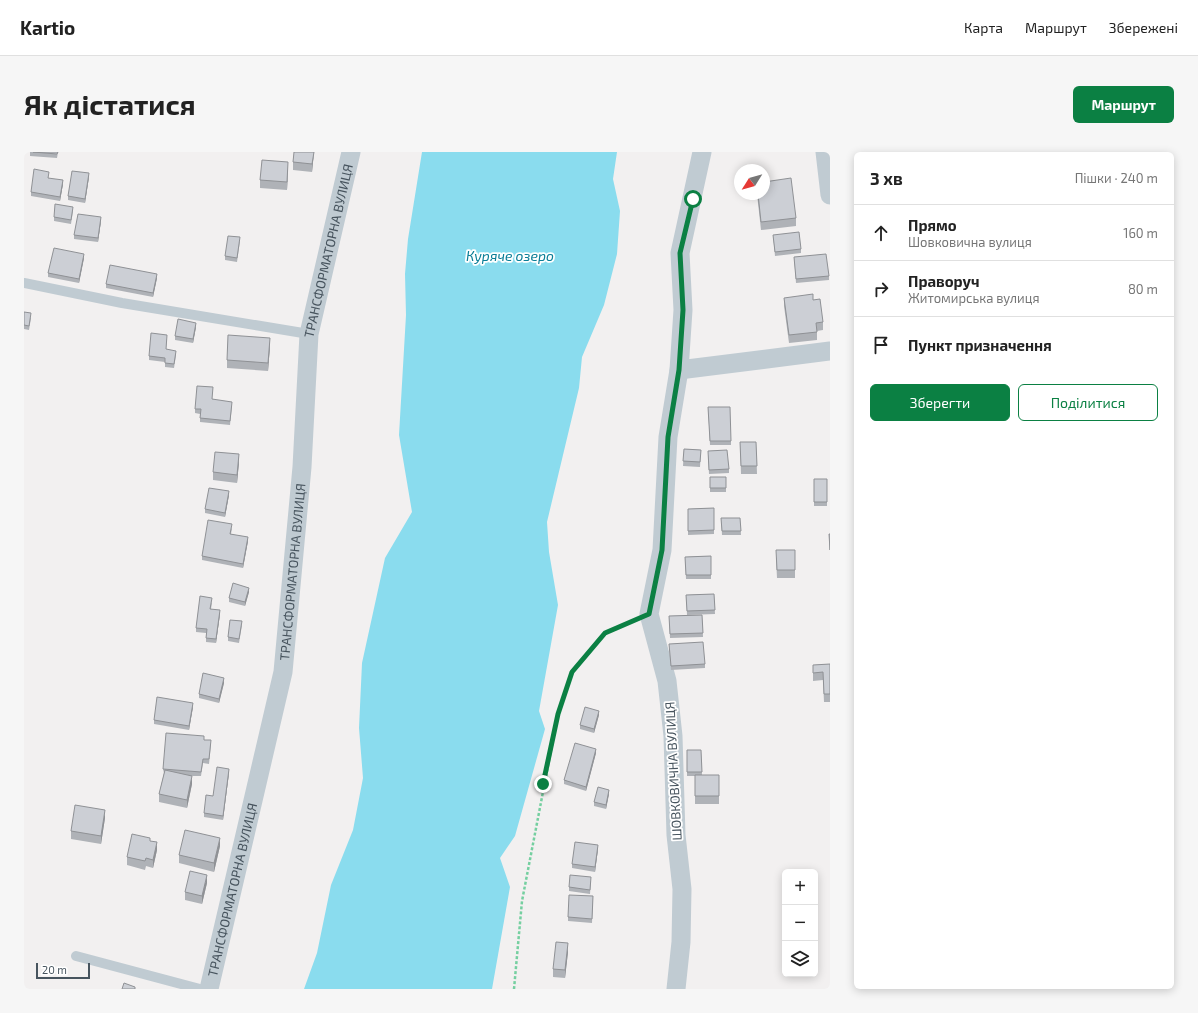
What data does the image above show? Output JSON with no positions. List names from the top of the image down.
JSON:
{
  "streets": {
    "street": ["ТРАНСФОРМАТОРНА ВУЛИЦЯ", "ШОВКОВИЧНА ВУЛИЦЯ"]
  },
  "water": ["Куряче озеро"],
  "scale_bar": "20 m",
  "north": "bottom left",
  "page": {
    "header": "Kartio",
    "nav": ["Карта", "Маршрут", "Збережені"],
    "buttons": [
      "Маршрут",
      ["Зберегти", "Поділитися"]
    ],
    "title": "Як дістатися",
    "heading": ["3 хв", "Пішки · 240 m"],
    "list": [
      ["Прямо", "Шовковична вулиця", "160 m"],
      ["Праворуч", "Житомирська вулиця", "80 m"],
      "Пункт призначення"
    ],
    "map_buttons": ["+", "−"],
    "scale": "20 m"
  }
}
